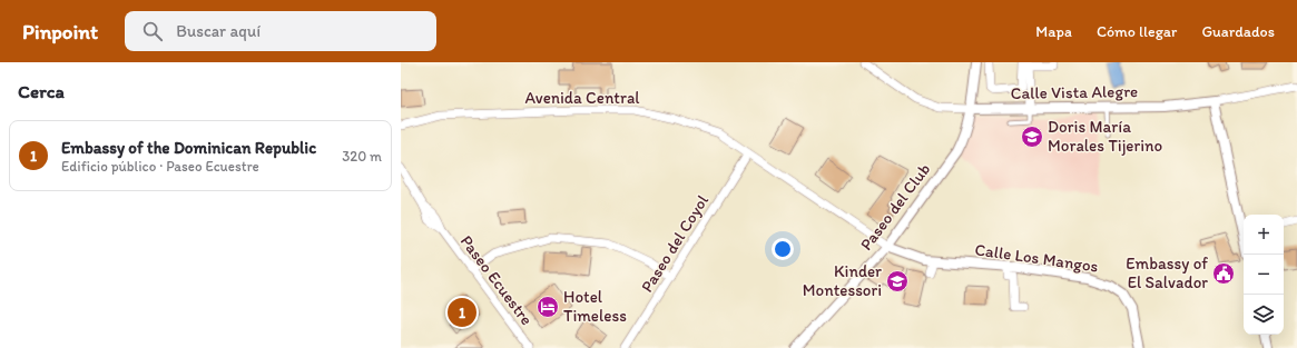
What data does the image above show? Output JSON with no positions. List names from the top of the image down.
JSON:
{
  "streets": {
    "street": [
      "Calle Vista Alegre",
      "Avenida Central",
      "Paseo del Club",
      "Paseo del Coyol",
      "Calle Los Mangos",
      "Paseo Ecuestre"
    ]
  },
  "crossings": [
    ["Calle Vista Alegre", "Paseo del Club"],
    ["Avenida Central", "Paseo del Club"],
    ["Avenida Central", "Paseo del Coyol"],
    ["Avenida Central", "Calle Los Mangos"],
    ["Paseo del Club", "Calle Los Mangos"]
  ],
  "places": {
    "school or university": ["Doris María Morales Tijerino", "Kinder Montessori"],
    "public building": ["Embassy of El Salvador"],
    "hotel": ["Hotel Timeless"]
  },
  "page": {
    "header": "Pinpoint",
    "search": "Buscar aquí",
    "nav": ["Mapa", "Cómo llegar", "Guardados"],
    "heading": "Cerca",
    "list": [
      {
        "mark": "1",
        "name": "Embassy of the Dominican Republic",
        "note": "Edificio público · Paseo Ecuestre",
        "value": "320 m"
      }
    ],
    "map_buttons": ["+", "−"],
    "pins": "1"
  }
}
